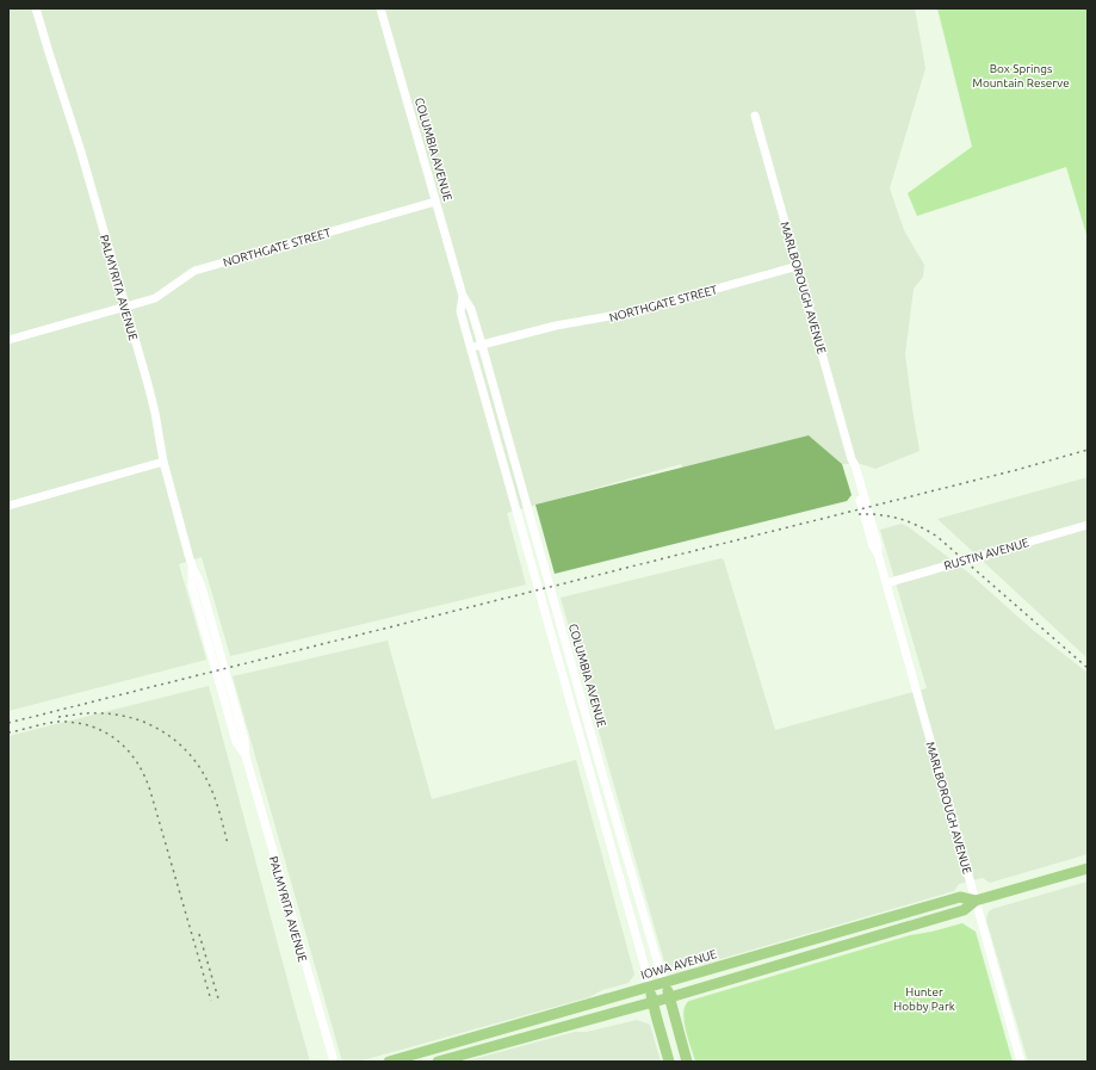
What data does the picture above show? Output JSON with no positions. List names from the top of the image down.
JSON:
{
  "streets": {
    "main road": ["COLUMBIA AVENUE", "IOWA AVENUE"],
    "street": [
      "NORTHGATE STREET",
      "PALMYRITA AVENUE",
      "MARLBOROUGH AVENUE",
      "RUSTIN AVENUE"
    ]
  },
  "crossings": [
    ["COLUMBIA AVENUE", "NORTHGATE STREET"],
    ["COLUMBIA AVENUE", "IOWA AVENUE"],
    ["NORTHGATE STREET", "PALMYRITA AVENUE"],
    ["NORTHGATE STREET", "MARLBOROUGH AVENUE"],
    ["MARLBOROUGH AVENUE", "RUSTIN AVENUE"],
    ["MARLBOROUGH AVENUE", "IOWA AVENUE"]
  ],
  "parks": ["Box Springs Mountain Reserve", "Hunter Hobby Park"]
}
